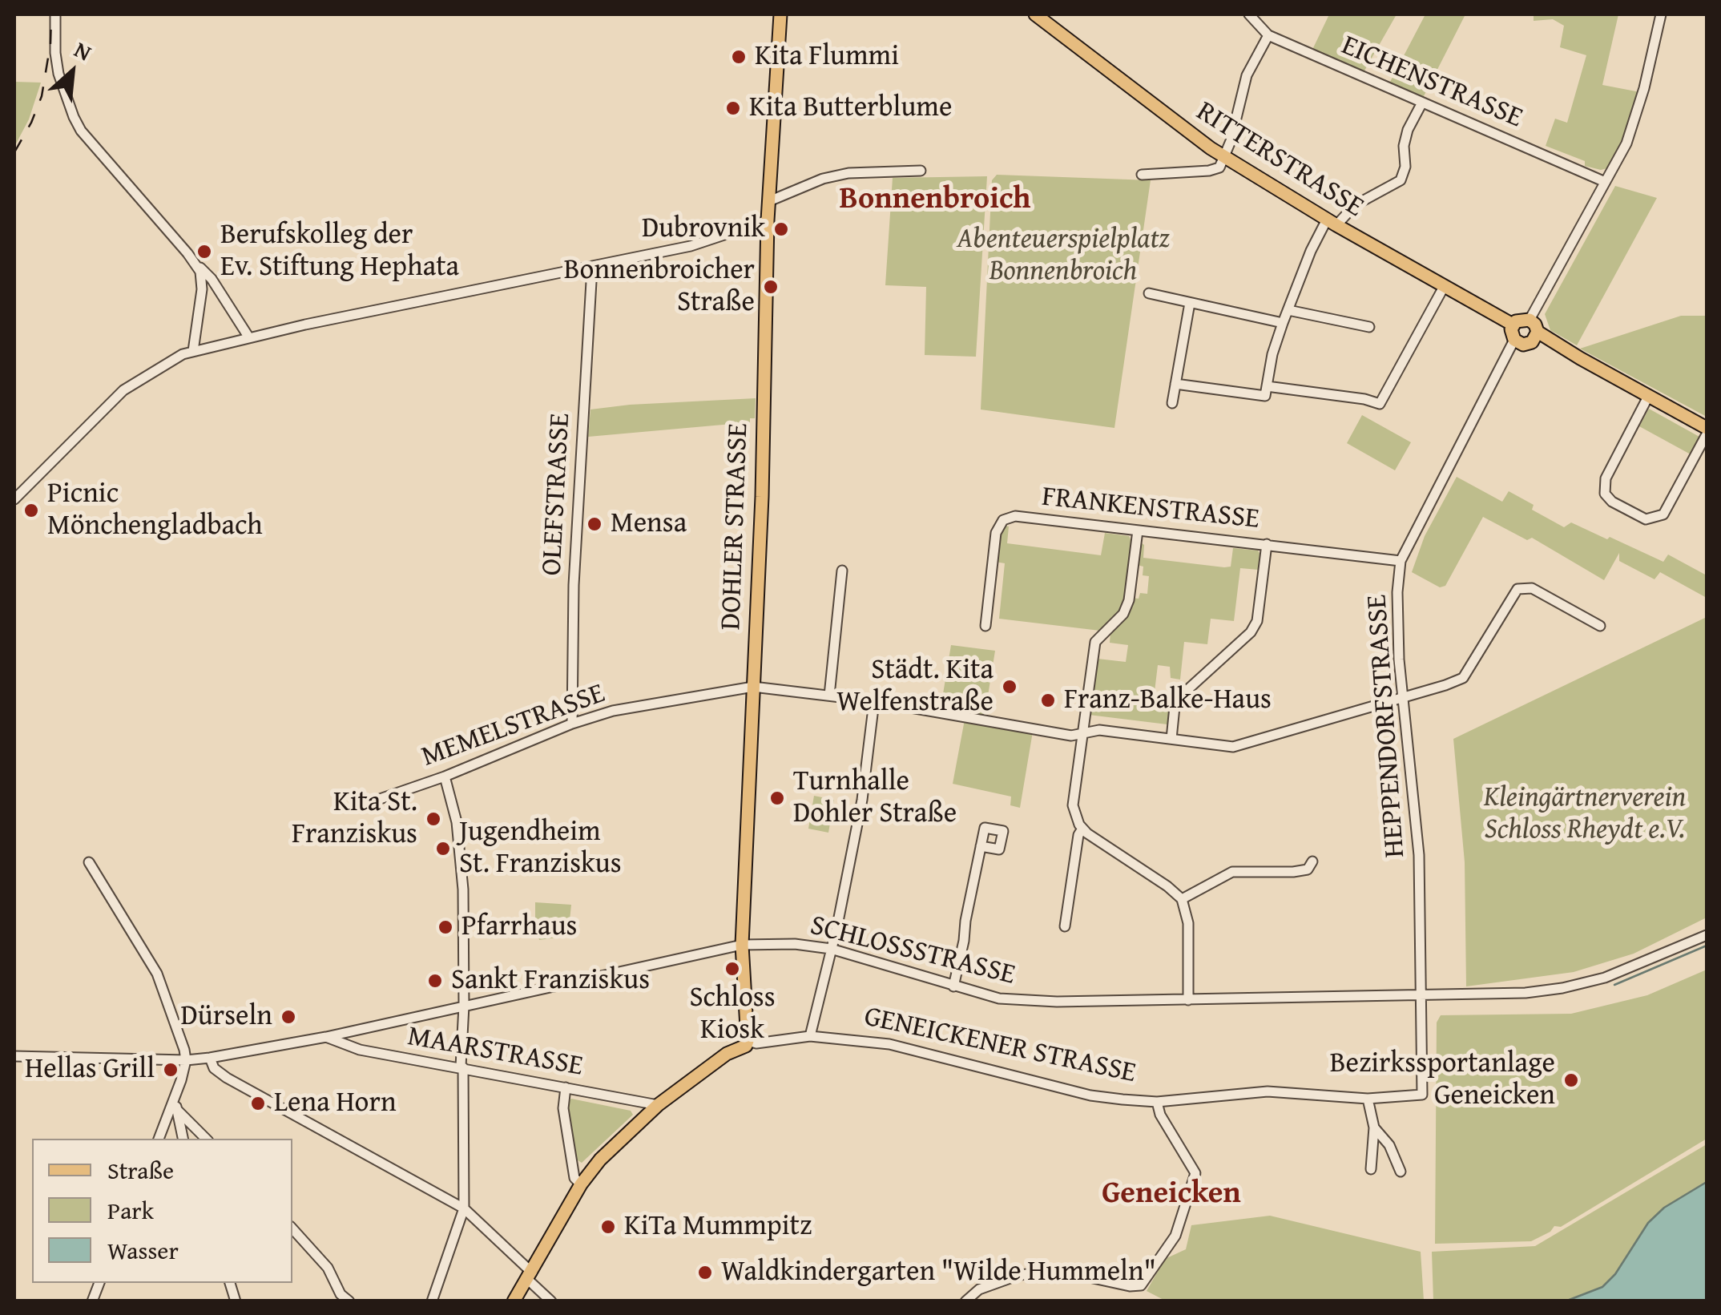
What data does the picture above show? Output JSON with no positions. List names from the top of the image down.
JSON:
{
  "streets": {
    "main road": ["RITTERSTRASSE", "DOHLER STRASSE"],
    "street": [
      "EICHENSTRASSE",
      "OLEFSTRASSE",
      "FRANKENSTRASSE",
      "MEMELSTRASSE",
      "HEPPENDORFSTRASSE",
      "SCHLOSSSTRASSE",
      "GENEICKENER STRASSE",
      "MAARSTRASSE"
    ]
  },
  "crossings": [
    ["OLEFSTRASSE", "MEMELSTRASSE"],
    ["FRANKENSTRASSE", "HEPPENDORFSTRASSE"],
    ["DOHLER STRASSE", "MEMELSTRASSE"],
    ["DOHLER STRASSE", "SCHLOSSSTRASSE"],
    ["DOHLER STRASSE", "GENEICKENER STRASSE"],
    ["MEMELSTRASSE", "HEPPENDORFSTRASSE"],
    ["HEPPENDORFSTRASSE", "SCHLOSSSTRASSE"],
    ["HEPPENDORFSTRASSE", "GENEICKENER STRASSE"],
    ["SCHLOSSSTRASSE", "GENEICKENER STRASSE"],
    ["SCHLOSSSTRASSE", "MAARSTRASSE"]
  ],
  "districts": ["Bonnenbroich", "Geneicken"],
  "parks": ["Abenteuerspielplatz Bonnenbroich", "Kleingärtnerverein Schloss Rheydt e.V."],
  "places": [
    "Kita Flummi",
    "Kita Butterblume",
    "Dubrovnik",
    "Berufskolleg der Ev. Stiftung Hephata",
    "Bonnenbroicher Straße",
    "Picnic Mönchengladbach",
    "Mensa",
    "Städt. Kita Welfenstraße",
    "Franz-Balke-Haus",
    "Turnhalle Dohler Straße",
    "Kita St. Franziskus",
    "Jugendheim St. Franziskus",
    "Pfarrhaus",
    "Schloss Kiosk",
    "Sankt Franziskus",
    "Dürseln",
    "Hellas Grill",
    "Bezirkssportanlage Geneicken",
    "Lena Horn",
    "KiTa Mummpitz",
    "Waldkindergarten \"Wilde Hummeln\""
  ],
  "legend": ["Straße", "Park", "Wasser"],
  "north": "top right"
}
